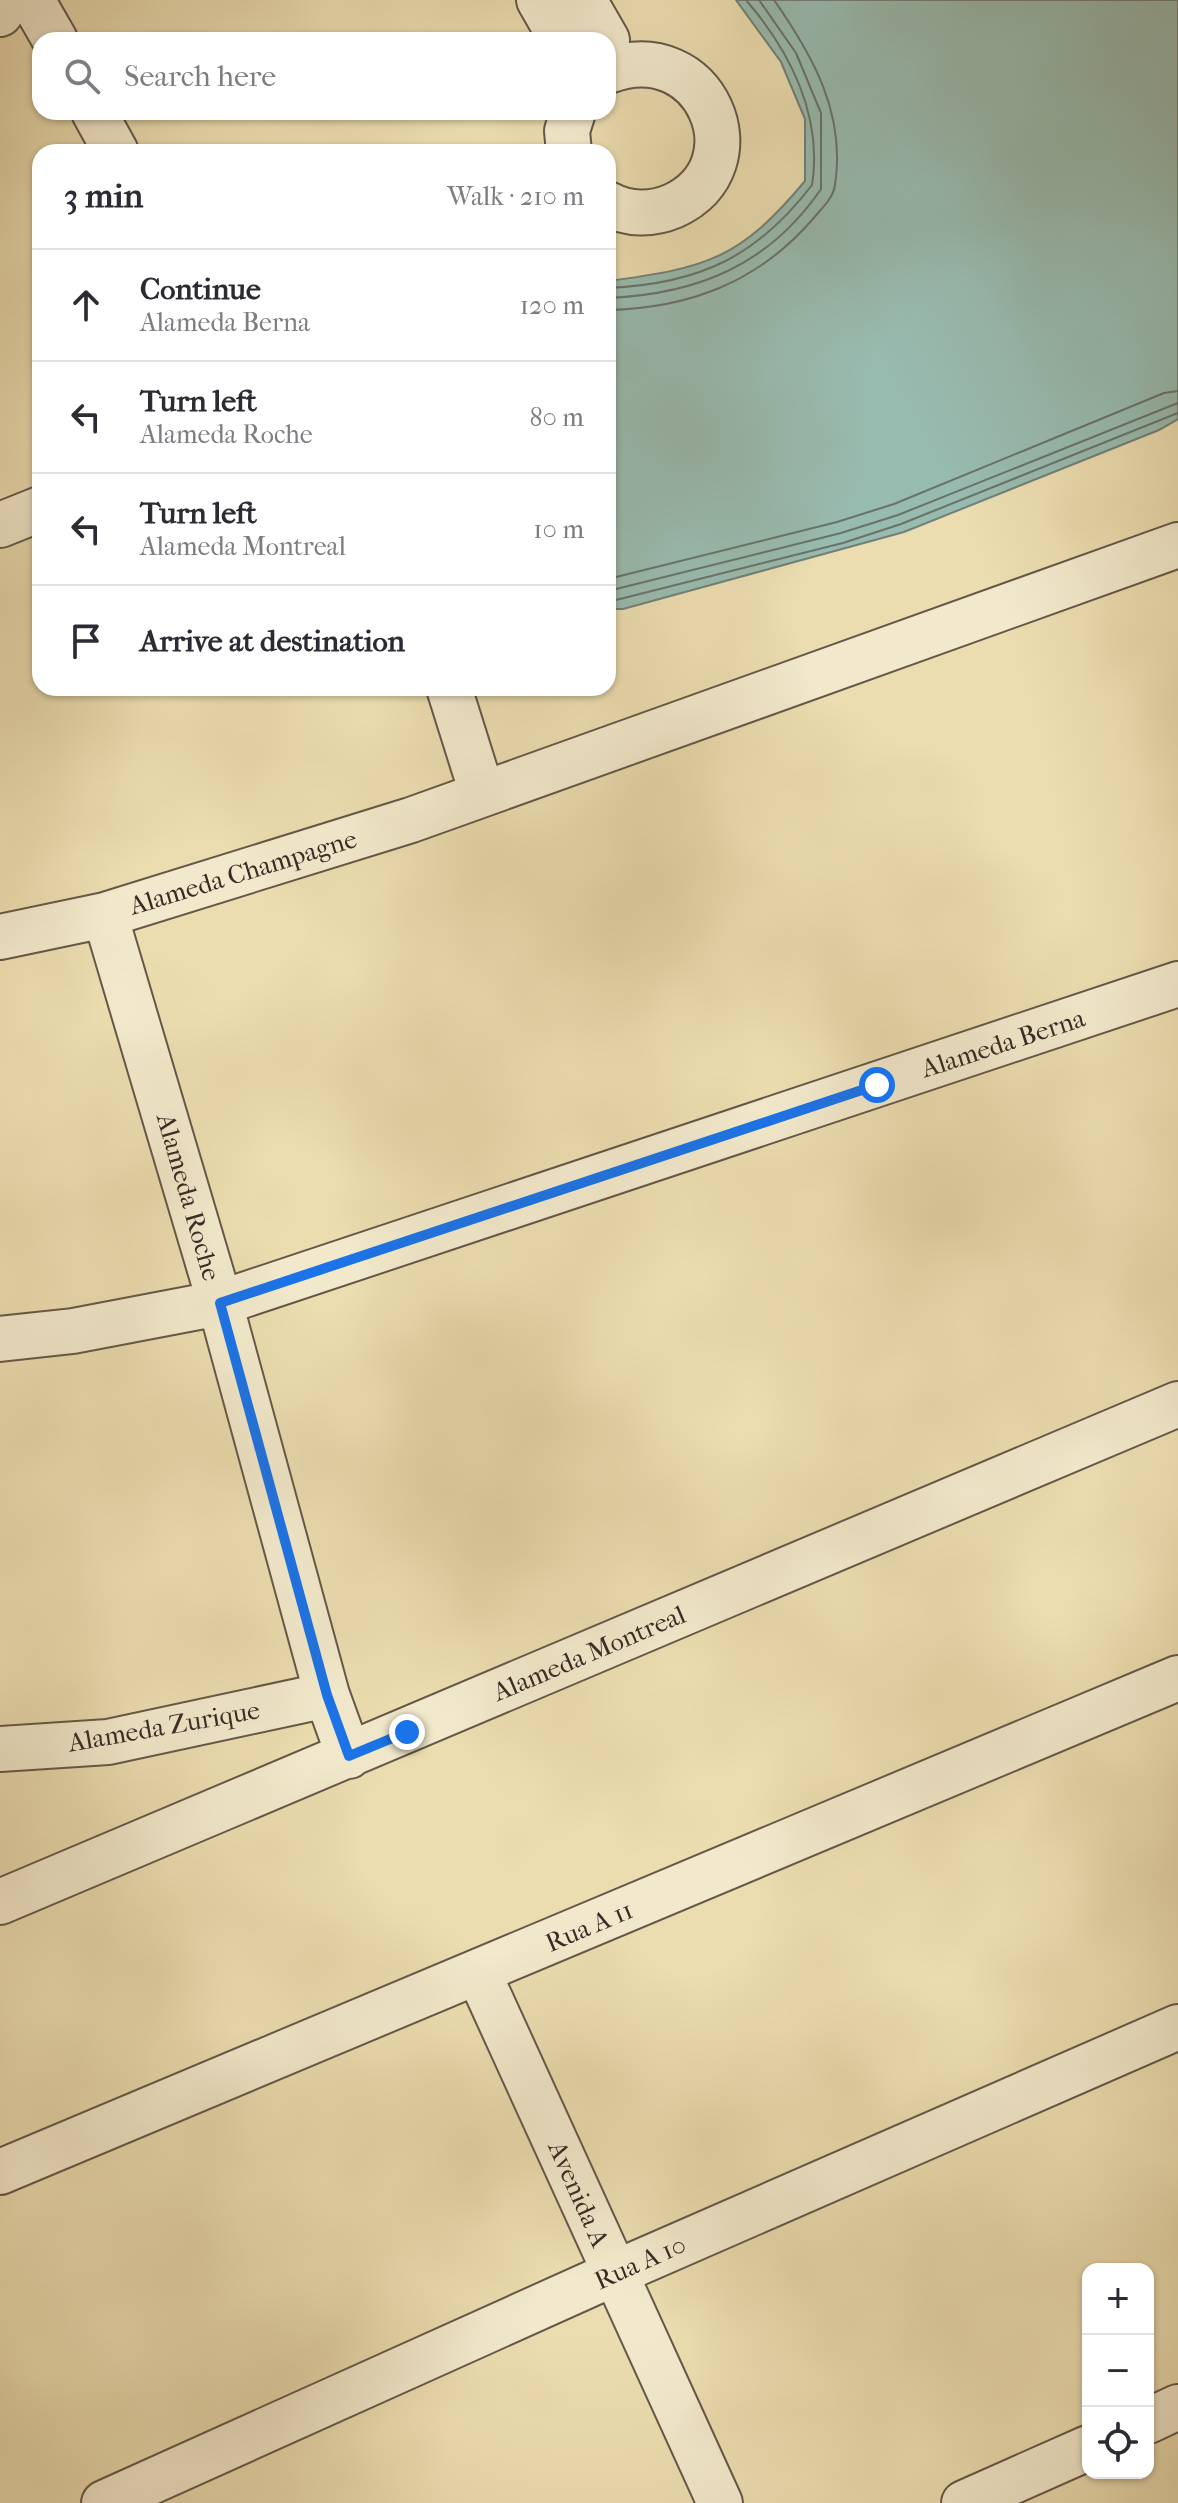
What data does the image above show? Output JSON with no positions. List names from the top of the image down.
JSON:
{
  "streets": {
    "street": [
      "Alameda Champagne",
      "Alameda Berna",
      "Alameda Roche",
      "Alameda Montreal",
      "Alameda Zurique",
      "Rua A 11",
      "Avenida A",
      "Rua A 10"
    ]
  },
  "crossings": [
    ["Alameda Champagne", "Alameda Roche"],
    ["Alameda Berna", "Alameda Roche"],
    ["Alameda Roche", "Alameda Montreal"],
    ["Alameda Roche", "Alameda Zurique"],
    ["Rua A 11", "Avenida A"],
    ["Avenida A", "Rua A 10"]
  ],
  "page": {
    "search": "Search here",
    "heading": ["3 min", "Walk · 210 m"],
    "list": [
      ["Continue", "Alameda Berna", "120 m"],
      ["Turn left", "Alameda Roche", "80 m"],
      ["Turn left", "Alameda Montreal", "10 m"],
      "Arrive at destination"
    ],
    "map_buttons": ["+", "−"]
  }
}
